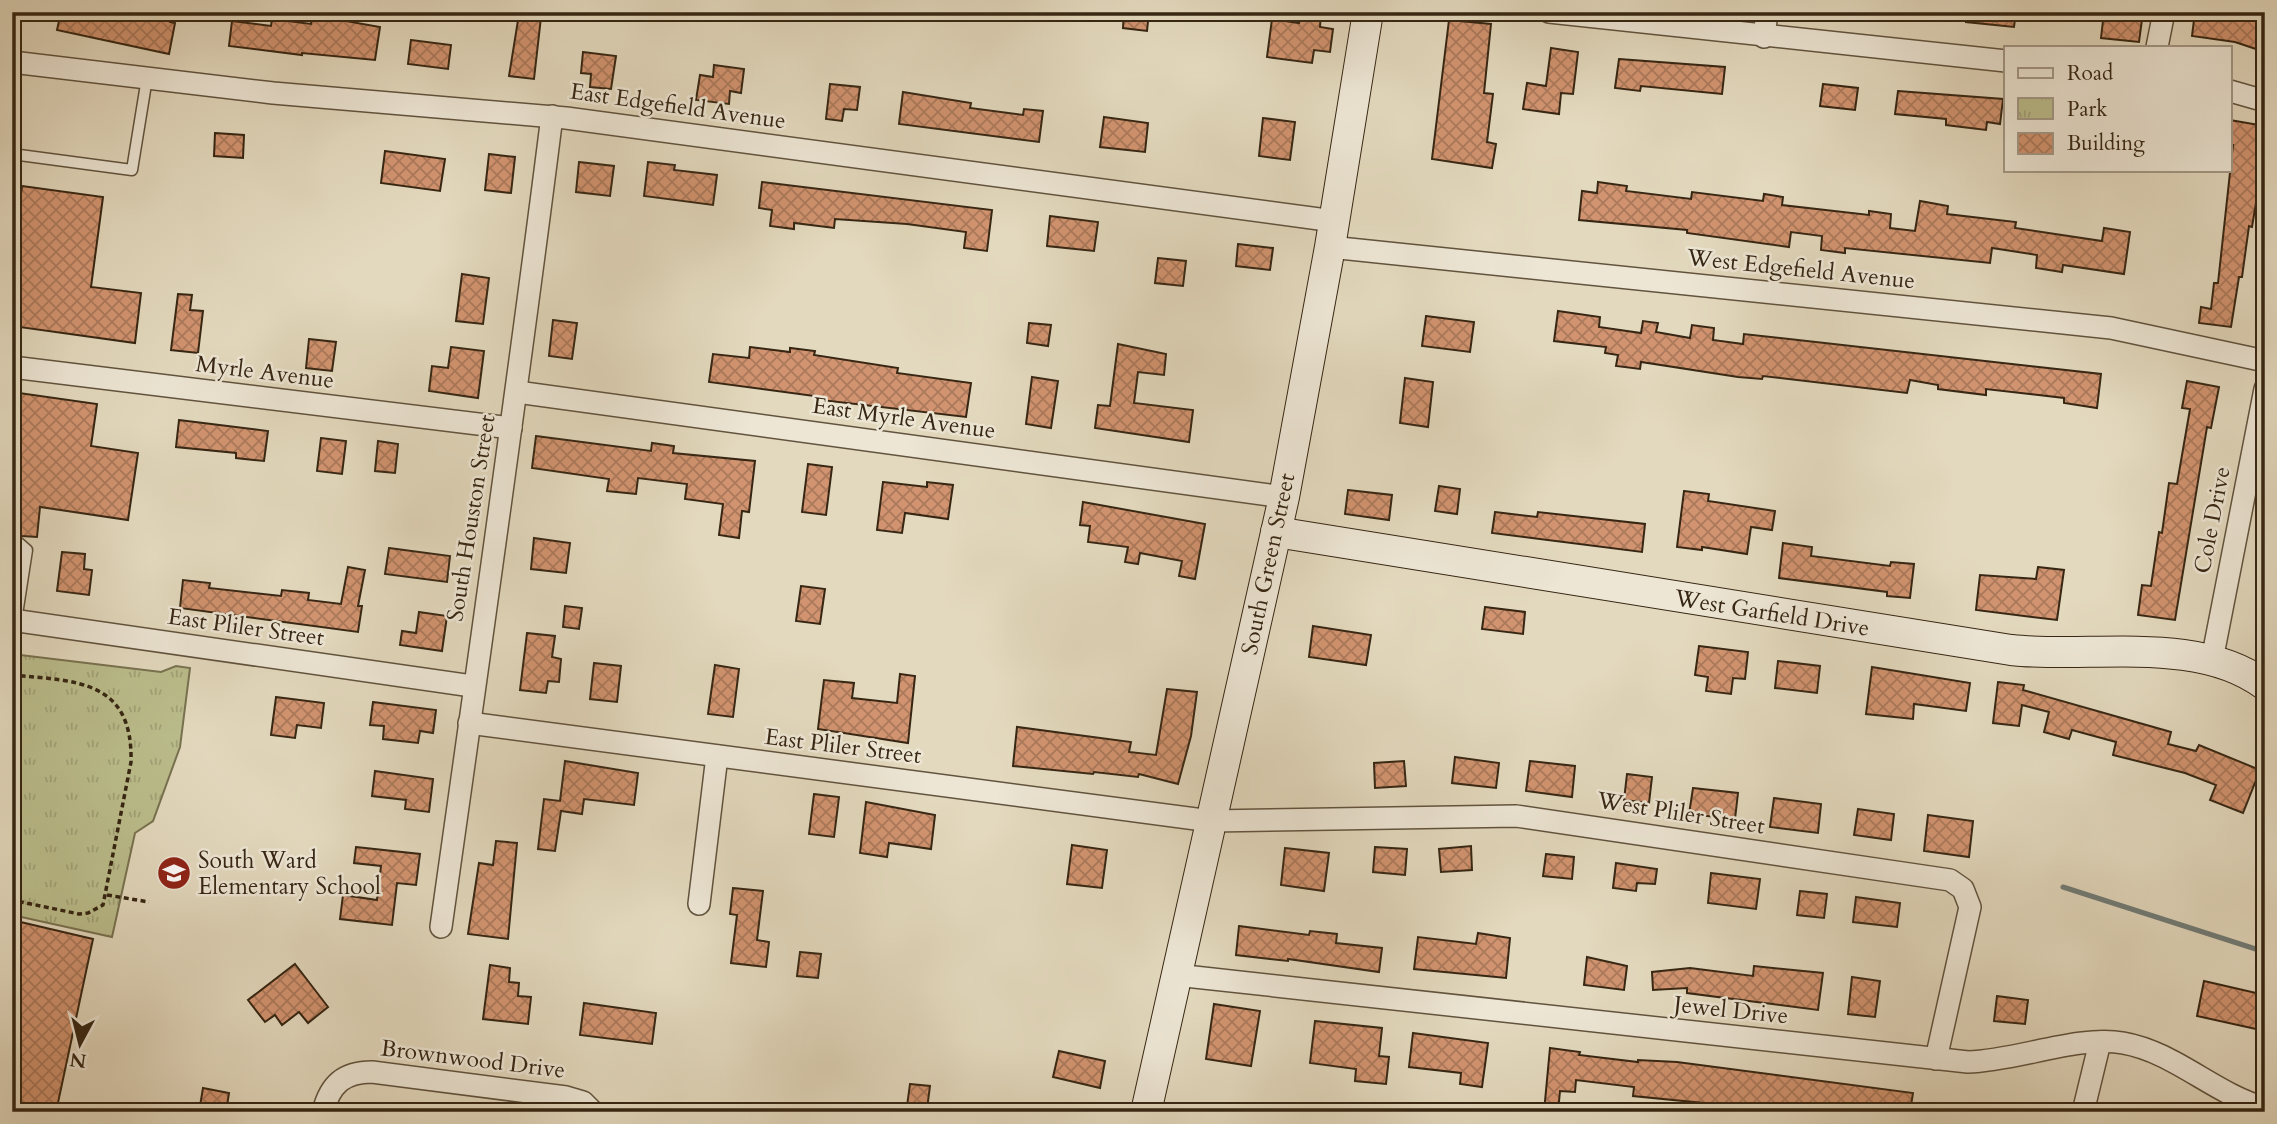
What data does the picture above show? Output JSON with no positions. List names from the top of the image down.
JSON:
{
  "streets": {
    "street": [
      "East Edgefield Avenue",
      "West Edgefield Avenue",
      "Myrle Avenue",
      "East Myrle Avenue",
      "South Houston Street",
      "Cole Drive",
      "South Green Street",
      "West Garfield Drive",
      "East Pliler Street",
      "West Pliler Street",
      "Jewel Drive",
      "Brownwood Drive"
    ]
  },
  "crossings": [
    ["East Edgefield Avenue", "West Edgefield Avenue"],
    ["East Edgefield Avenue", "South Houston Street"],
    ["East Edgefield Avenue", "South Green Street"],
    ["West Edgefield Avenue", "South Green Street"],
    ["Myrle Avenue", "South Houston Street"],
    ["East Myrle Avenue", "South Houston Street"],
    ["East Myrle Avenue", "South Green Street"],
    ["South Houston Street", "East Pliler Street"],
    ["Cole Drive", "West Garfield Drive"],
    ["South Green Street", "West Garfield Drive"],
    ["South Green Street", "East Pliler Street"],
    ["South Green Street", "West Pliler Street"],
    ["South Green Street", "Jewel Drive"],
    ["East Pliler Street", "West Pliler Street"],
    ["West Pliler Street", "Jewel Drive"]
  ],
  "places": {
    "school or university": ["South Ward Elementary School"]
  },
  "legend": ["Road", "Park", "Building"],
  "north": "bottom"
}
